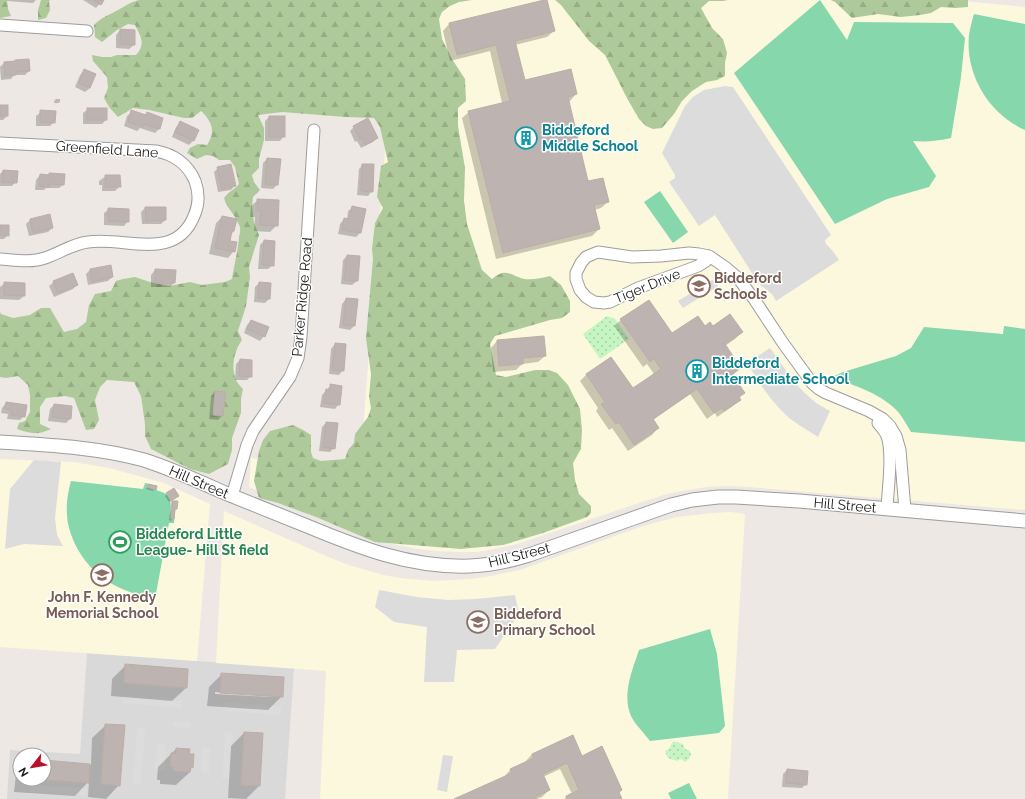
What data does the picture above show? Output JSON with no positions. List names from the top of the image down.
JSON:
{
  "streets": {
    "street": [
      "Greenfield Lane",
      "Tiger Drive",
      "Parker Ridge Road",
      "Hill Street"
    ]
  },
  "crossings": [
    ["Tiger Drive", "Hill Street"],
    ["Parker Ridge Road", "Hill Street"]
  ],
  "places": {
    "building": ["Biddeford Middle School", "Biddeford Intermediate School"],
    "school or university": ["Biddeford Schools", "John F. Kennedy Memorial School", "Biddeford Primary School"],
    "sports": ["Biddeford Little League- Hill St field"]
  },
  "north": "bottom left"
}
